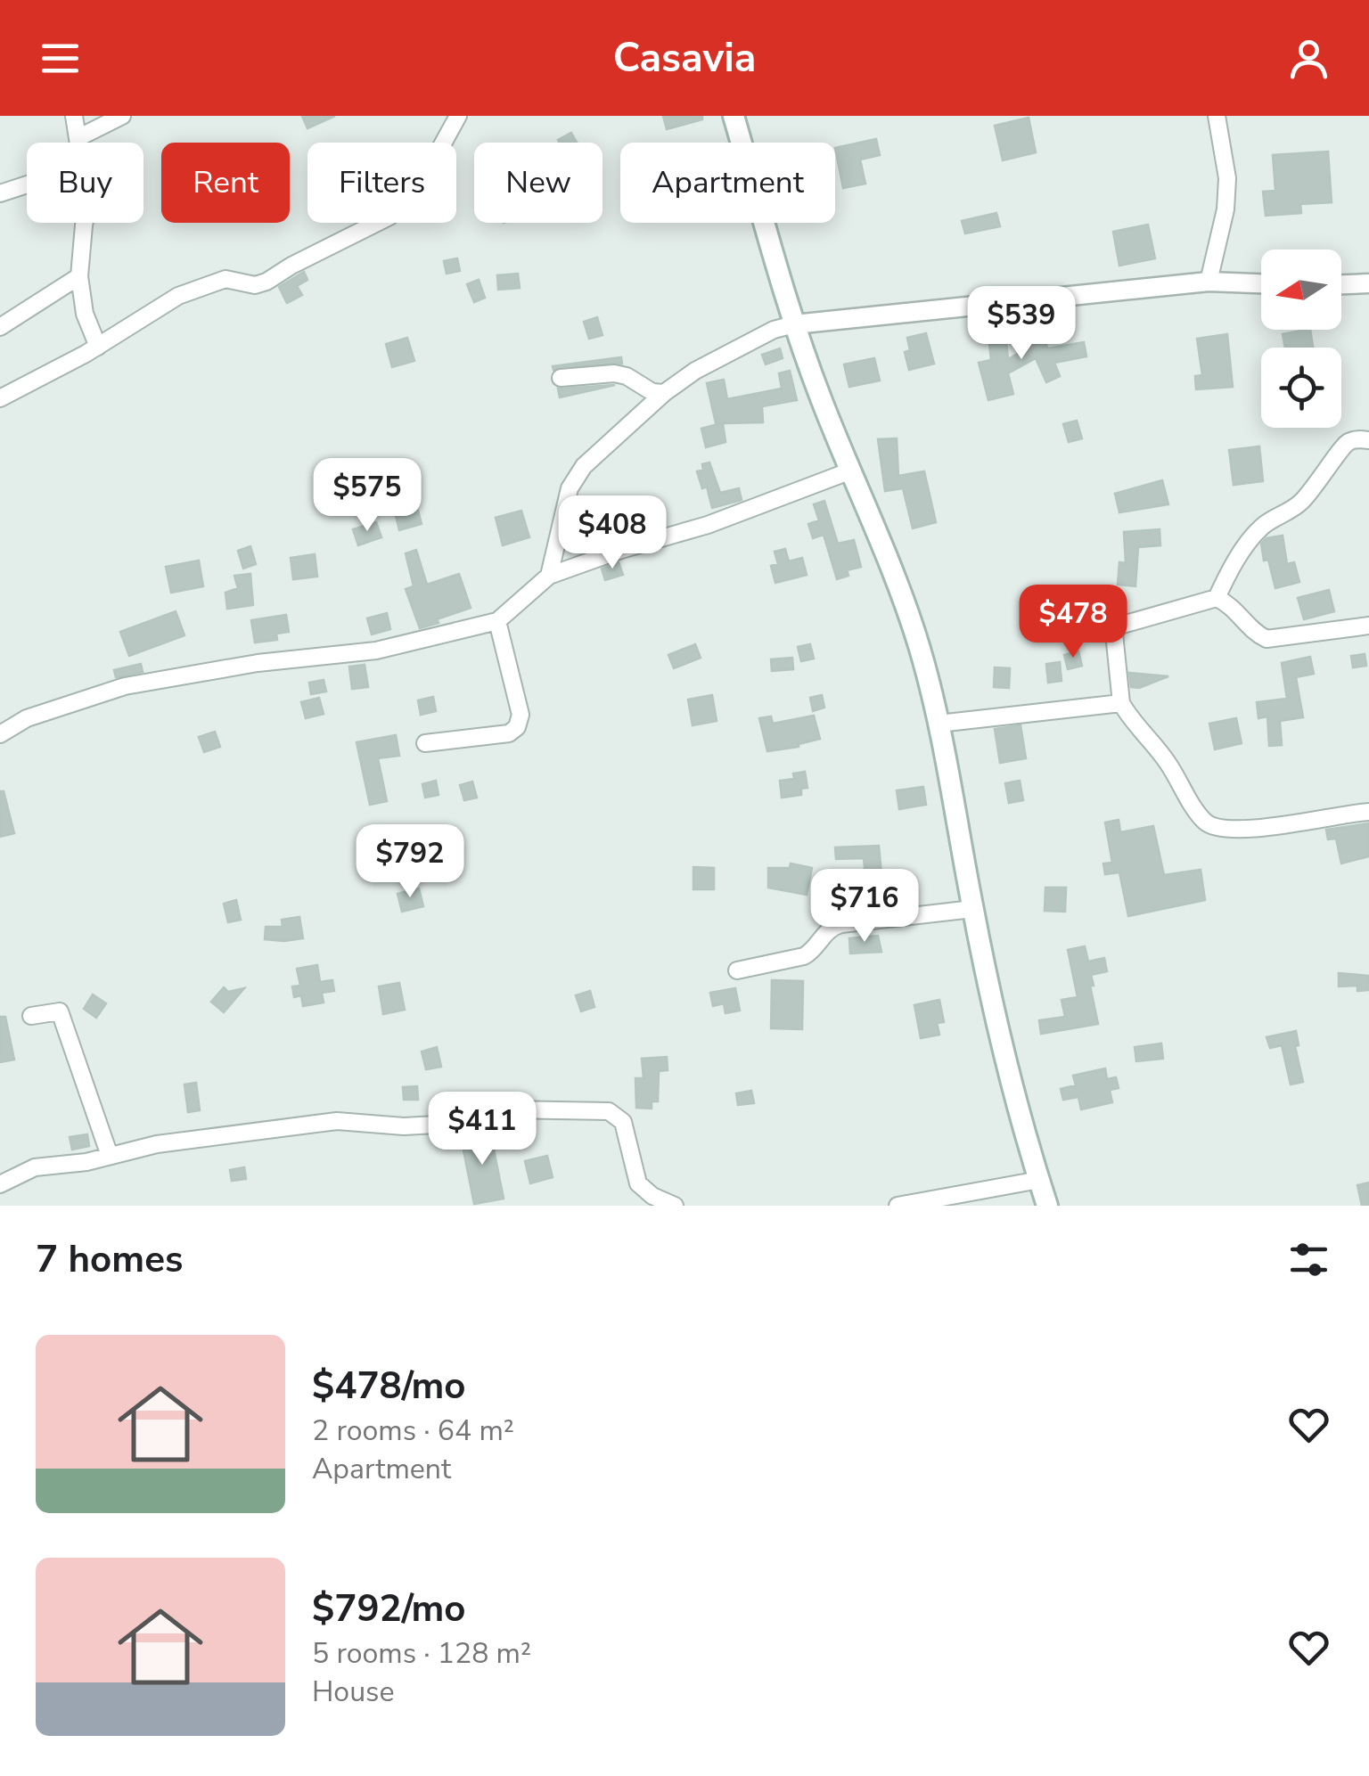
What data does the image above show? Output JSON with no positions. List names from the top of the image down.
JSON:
{
  "north": "left",
  "page": {
    "header": "Casavia",
    "chip": [
      "Buy",
      "Rent",
      "Filters",
      "New",
      "Apartment"
    ],
    "price": [
      "$539",
      "$575",
      "$408",
      "$478",
      "$792",
      "$716",
      "$411"
    ],
    "heading": "7 homes",
    "list": [
      {
        "name": "$478/mo",
        "note": "2 rooms · 64 m² · Apartment"
      },
      {
        "name": "$792/mo",
        "note": "5 rooms · 128 m² · House"
      }
    ]
  }
}
